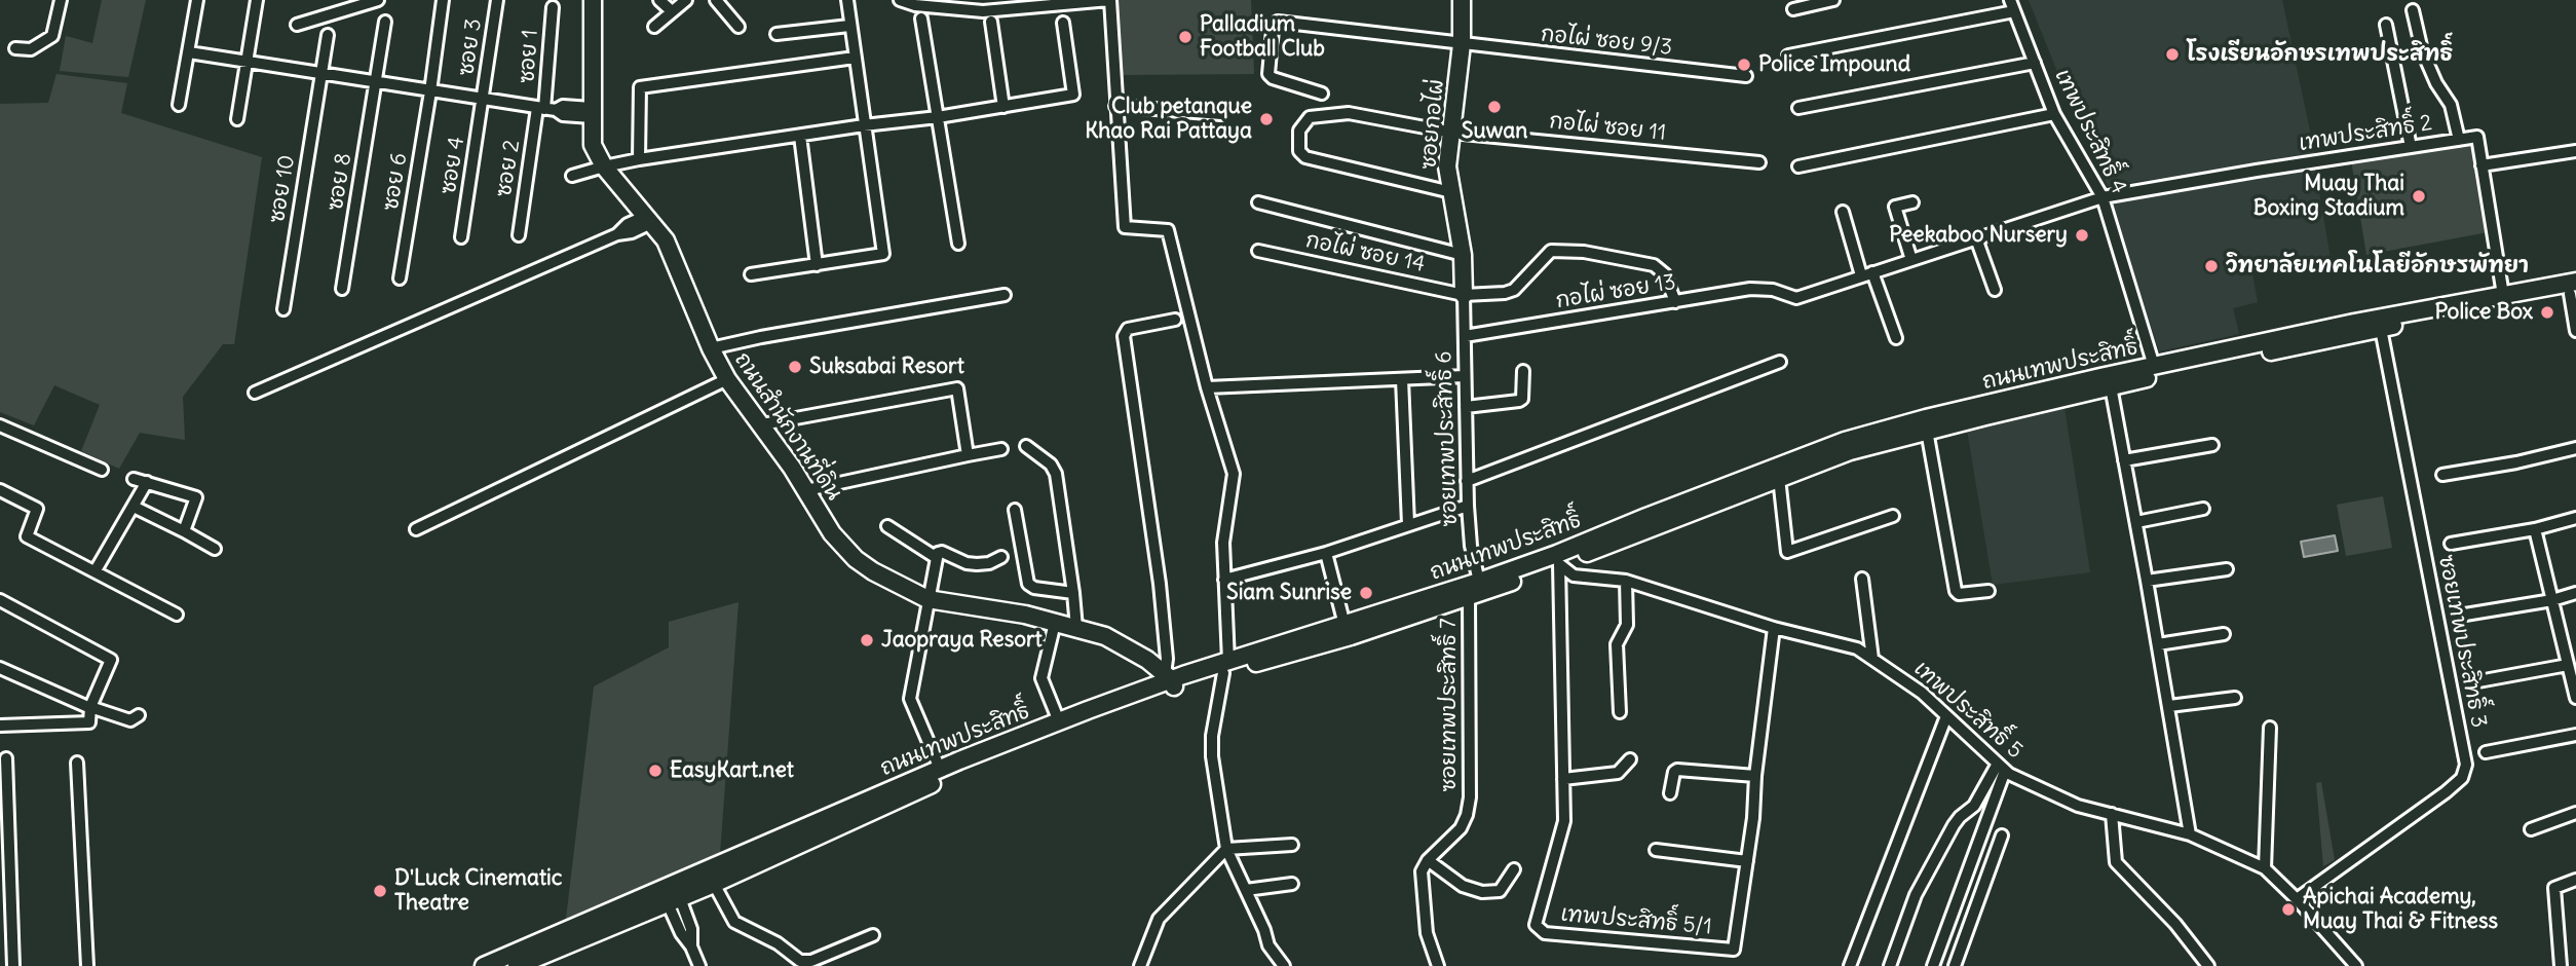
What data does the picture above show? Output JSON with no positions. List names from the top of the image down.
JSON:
{
  "streets": {
    "main road": ["ซอยกอไผ่", "ถนนเทพประสิทธิ์", "ถนนสำนักงานที่ดิน"],
    "street": [
      "กอไผ่ ซอย 9/3",
      "ซอย 3",
      "ซอย 1",
      "กอไผ่ ซอย 11",
      "เทพประสิทธิ์ 4",
      "เทพประสิทธิ์ 2",
      "ซอย 4",
      "ซอย 2",
      "ซอย 8",
      "ซอย 6",
      "ซอย 10",
      "กอไผ่ ซอย 14",
      "กอไผ่ ซอย 13",
      "ซอยเทพประสิทธิ์ 6",
      "ซอยเทพประสิทธิ์ 3",
      "ซอยเทพประสิทธิ์ 7",
      "เทพประสิทธิ์ 5",
      "เทพประสิทธิ์ 5/1"
    ]
  },
  "crossings": [
    ["กอไผ่ ซอย 9/3", "ซอยกอไผ่"],
    ["ซอย 3", "ซอย 4"],
    ["ซอย 1", "ซอย 2"],
    ["ซอยกอไผ่", "กอไผ่ ซอย 11"],
    ["ซอยกอไผ่", "กอไผ่ ซอย 14"],
    ["ซอยกอไผ่", "ซอยเทพประสิทธิ์ 6"],
    ["เทพประสิทธิ์ 4", "เทพประสิทธิ์ 2"],
    ["เทพประสิทธิ์ 4", "ถนนเทพประสิทธิ์"],
    ["เทพประสิทธิ์ 2", "กอไผ่ ซอย 13"],
    ["เทพประสิทธิ์ 2", "ถนนเทพประสิทธิ์"],
    ["กอไผ่ ซอย 14", "กอไผ่ ซอย 13"],
    ["กอไผ่ ซอย 14", "ซอยเทพประสิทธิ์ 6"],
    ["กอไผ่ ซอย 13", "ซอยเทพประสิทธิ์ 6"],
    ["ถนนเทพประสิทธิ์", "ถนนสำนักงานที่ดิน"],
    ["ถนนเทพประสิทธิ์", "ซอยเทพประสิทธิ์ 6"],
    ["ถนนเทพประสิทธิ์", "ซอยเทพประสิทธิ์ 3"],
    ["ถนนเทพประสิทธิ์", "ซอยเทพประสิทธิ์ 7"],
    ["ถนนเทพประสิทธิ์", "เทพประสิทธิ์ 5"],
    ["ถนนเทพประสิทธิ์", "เทพประสิทธิ์ 5/1"],
    ["ซอยเทพประสิทธิ์ 3", "เทพประสิทธิ์ 5"],
    ["เทพประสิทธิ์ 5", "เทพประสิทธิ์ 5/1"]
  ],
  "places": [
    "Palladium Football Club",
    "โรงเรียนอักษรเทพประสิทธิ์",
    "Police Impound",
    "Suwan",
    "Club petanque Khao Rai Pattaya",
    "Muay Thai Boxing Stadium",
    "Peekaboo Nursery",
    "วิทยาลัยเทคโนโลยีอักษรพัทยา",
    "Police Box",
    "Suksabai Resort",
    "Siam Sunrise",
    "Jaopraya Resort",
    "EasyKart.net",
    "D'Luck Cinematic Theatre",
    "Apichai Academy, Muay Thai & Fitness"
  ]
}
